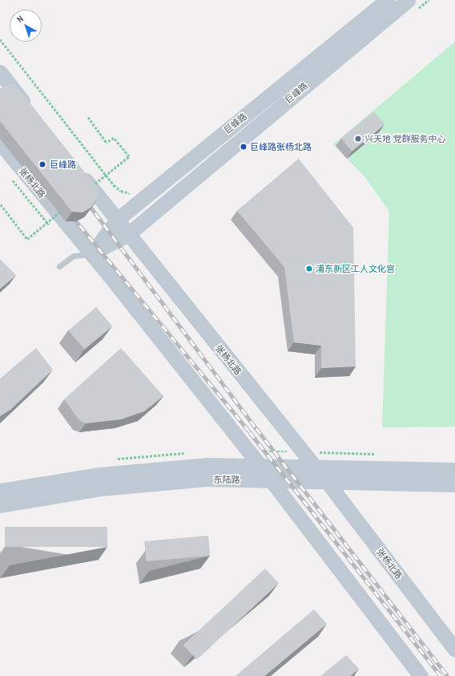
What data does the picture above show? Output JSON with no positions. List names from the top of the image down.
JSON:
{
  "streets": {
    "main road": [
      "巨峰路",
      "巨蜂路",
      "张杨北路",
      "东陆路"
    ]
  },
  "crossings": [
    ["巨峰路", "巨蜂路"],
    ["巨峰路", "张杨北路"],
    ["巨蜂路", "张杨北路"],
    ["张杨北路", "东陆路"]
  ],
  "places": [
    "兴天地 党群服务中心",
    "巨峰路张杨北路",
    "巨峰路",
    "浦东新区工人文化宫"
  ],
  "north": "top left"
}
